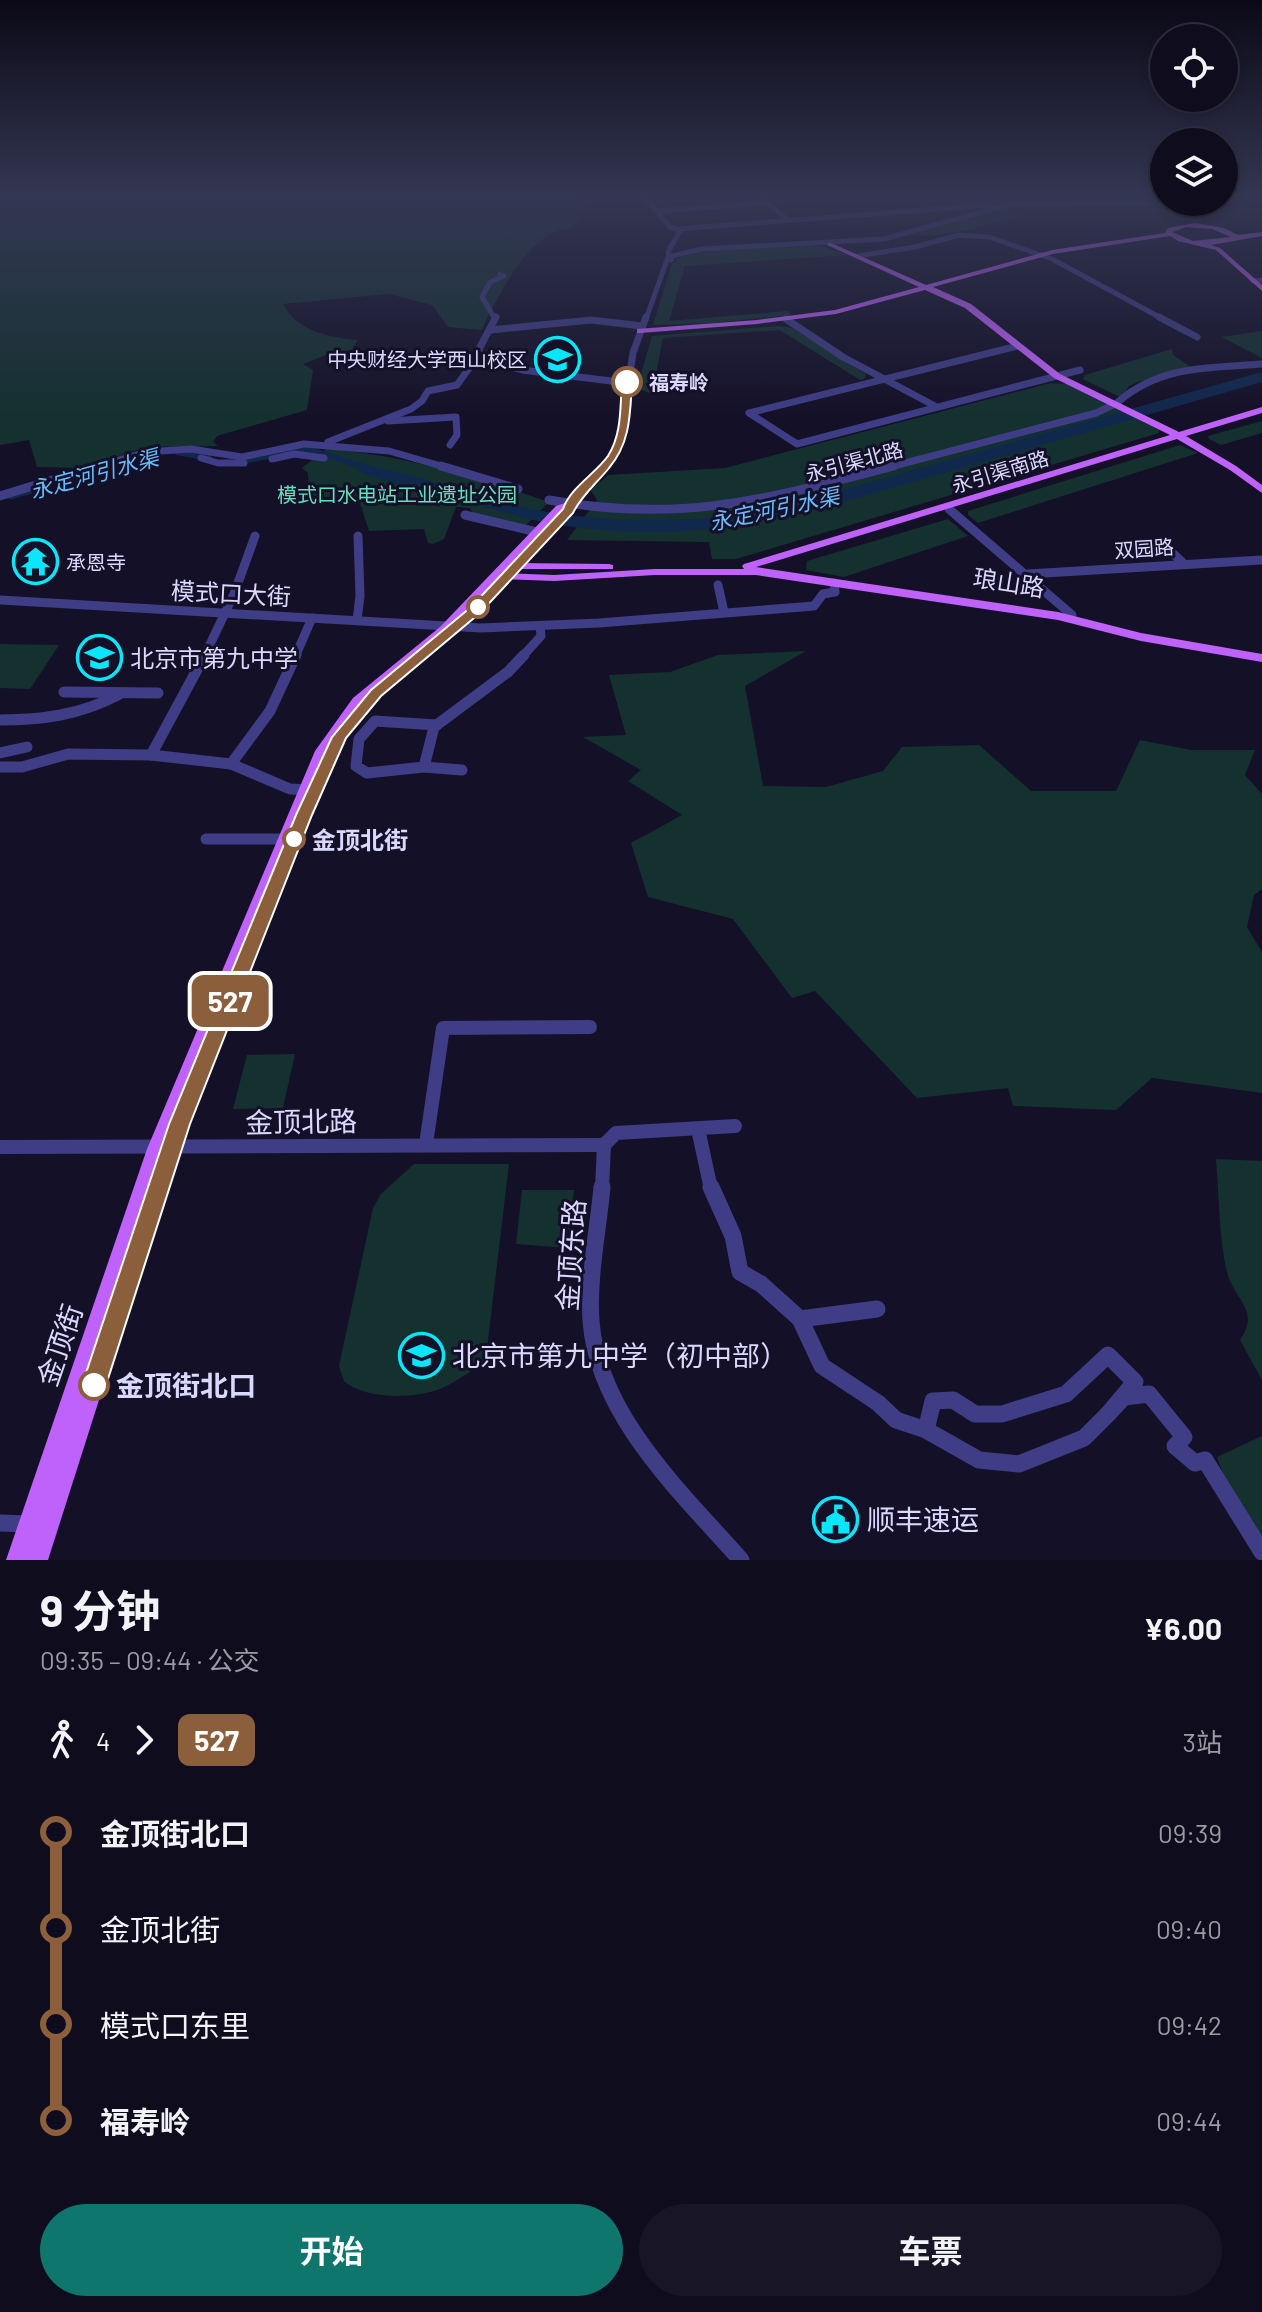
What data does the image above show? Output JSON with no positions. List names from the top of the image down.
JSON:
{
  "streets": {
    "main road": ["永引渠南路", "琅山路", "金顶街"],
    "street": [
      "永引渠北路",
      "双园路",
      "模式口大街",
      "金顶北路",
      "金顶东路"
    ]
  },
  "crossings": [
    ["永引渠南路", "琅山路"],
    ["琅山路", "模式口大街"],
    ["金顶北路", "金顶东路"],
    ["金顶北路", "金顶街"]
  ],
  "water": ["永定河引水渠"],
  "parks": ["模式口水电站工业遗址公园"],
  "places": {
    "school or university": ["中央财经大学西山校区", "北京市第九中学", "北京市第九中学（初中部）"],
    "other": ["福寿岭", "金顶北街", "金顶街北口"],
    "temple": ["承恩寺"],
    "public building": ["顺丰速运"]
  },
  "lines": ["bus line 527"],
  "page": {
    "on_map": "527",
    "heading": ["9 分钟", "09:35 – 09:44 · 公交", "¥6.00"],
    "legs": ["4", "527", "3站"],
    "list": [
      {
        "name": "金顶街北口",
        "value": "09:39"
      },
      {
        "name": "金顶北街",
        "value": "09:40"
      },
      {
        "name": "模式口东里",
        "value": "09:42"
      },
      {
        "name": "福寿岭",
        "value": "09:44"
      }
    ],
    "buttons": ["开始", "车票"]
  }
}
